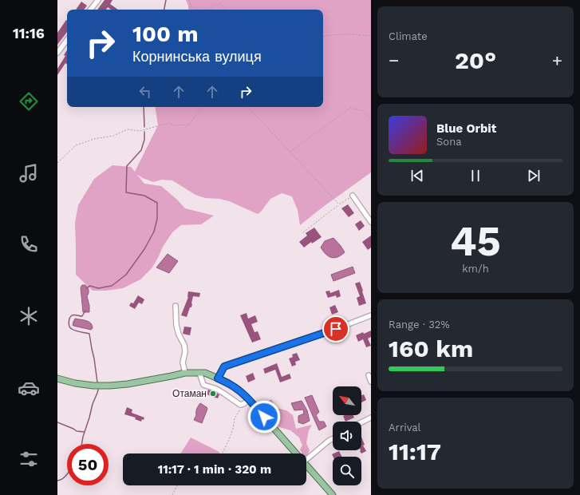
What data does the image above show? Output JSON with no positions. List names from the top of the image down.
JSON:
{
  "places": ["Отаман"],
  "north": "top left",
  "page": {
    "tabs": "11:16",
    "tile": [
      "Climate",
      ["45", "km/h"],
      ["Range · 32%", "160 km"],
      ["Arrival", "11:17"]
    ],
    "turn": ["100 m", "Корнинська вулиця"],
    "heat": ["−", "20°", "+"],
    "song": ["Blue Orbit", "Sona"],
    "limit": "50",
    "trip": "11:17 · 1 min · 320 m"
  }
}
